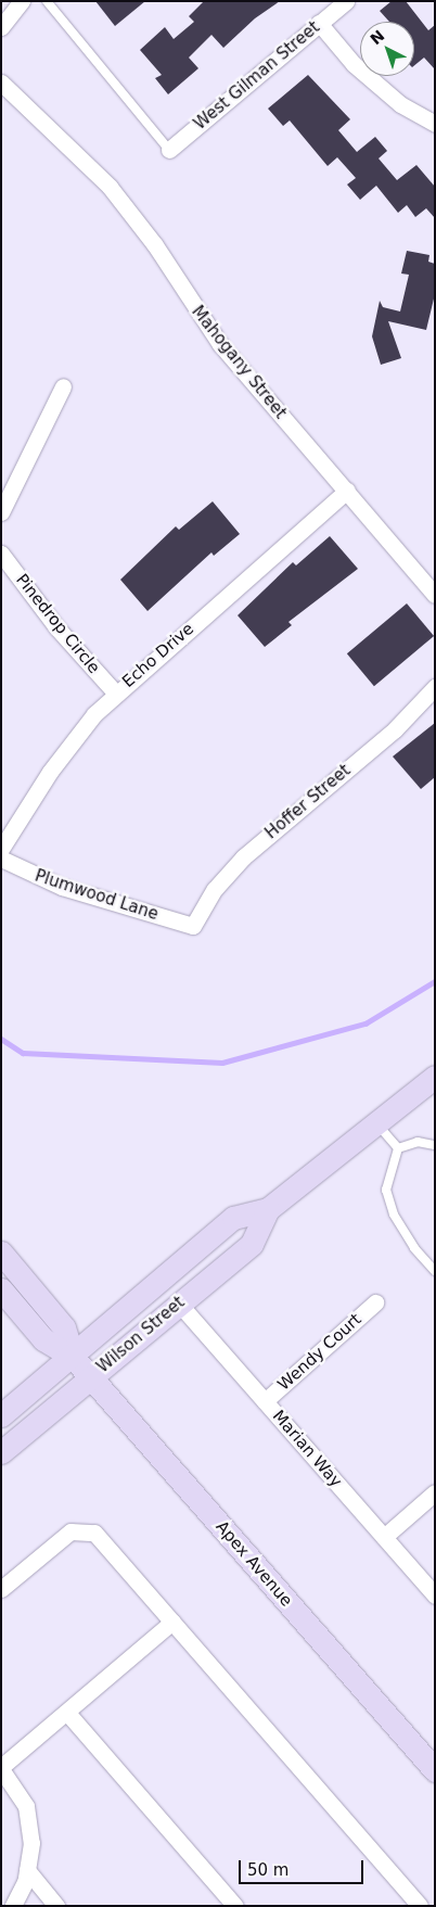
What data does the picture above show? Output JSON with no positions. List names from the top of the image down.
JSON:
{
  "streets": {
    "street": [
      "West Gilman Street",
      "Mahogany Street",
      "Pinedrop Circle",
      "Echo Drive",
      "Hoffer Street",
      "Plumwood Lane",
      "Wilson Street",
      "Wendy Court",
      "Marian Way",
      "Apex Avenue"
    ]
  },
  "crossings": [
    ["Mahogany Street", "Echo Drive"],
    ["Pinedrop Circle", "Echo Drive"],
    ["Hoffer Street", "Plumwood Lane"],
    ["Wilson Street", "Marian Way"],
    ["Wilson Street", "Apex Avenue"],
    ["Wendy Court", "Marian Way"]
  ],
  "scale_bar": "50 m",
  "north": "top left"
}
